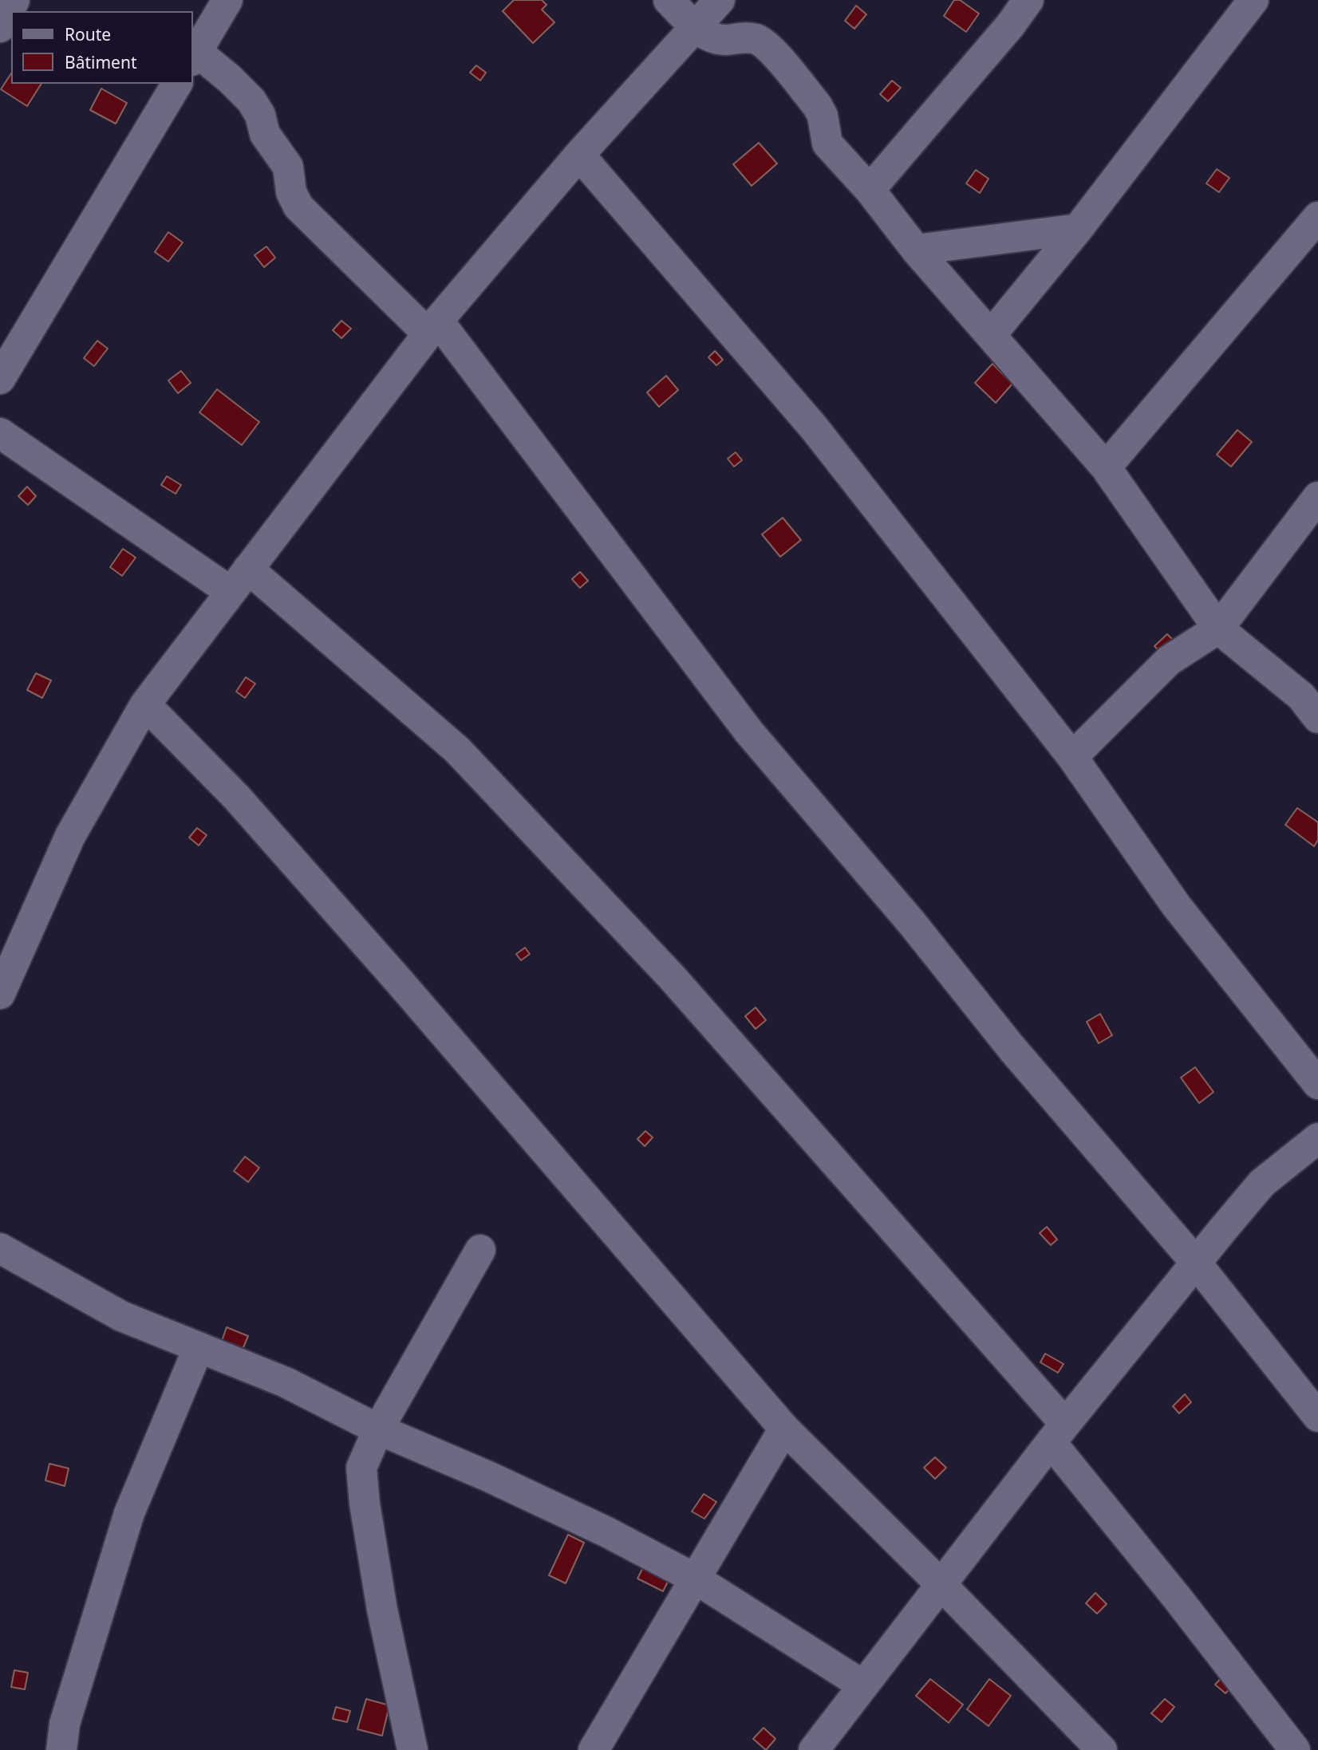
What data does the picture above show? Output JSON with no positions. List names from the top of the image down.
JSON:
{
  "legend": ["Route", "Bâtiment"]
}
